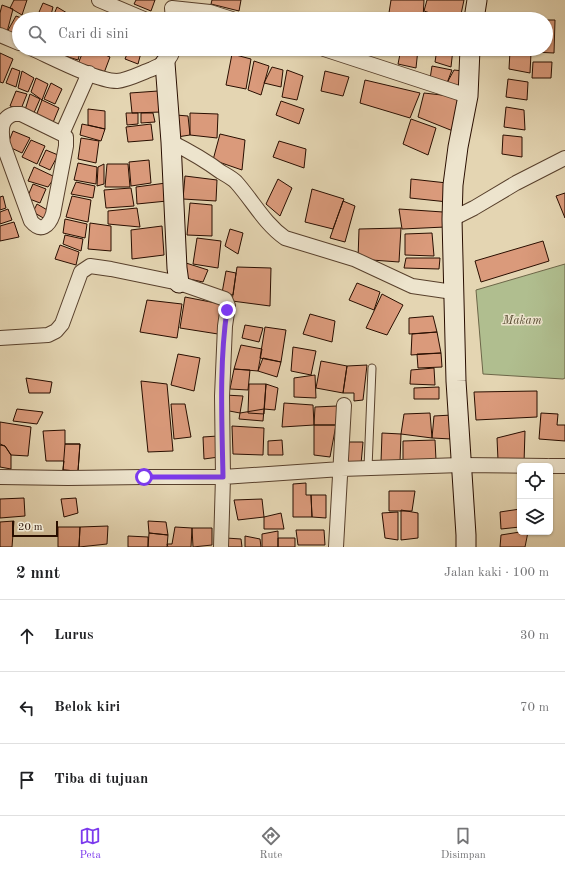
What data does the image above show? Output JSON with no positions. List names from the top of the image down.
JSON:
{
  "parks": ["Makam"],
  "scale_bar": "20 m",
  "page": {
    "search": "Cari di sini",
    "scale": "20 m",
    "heading": ["2 mnt", "Jalan kaki · 100 m"],
    "list": [
      ["Lurus", "30 m"],
      ["Belok kiri", "70 m"],
      "Tiba di tujuan"
    ],
    "nav": ["Peta", "Rute", "Disimpan"]
  }
}
